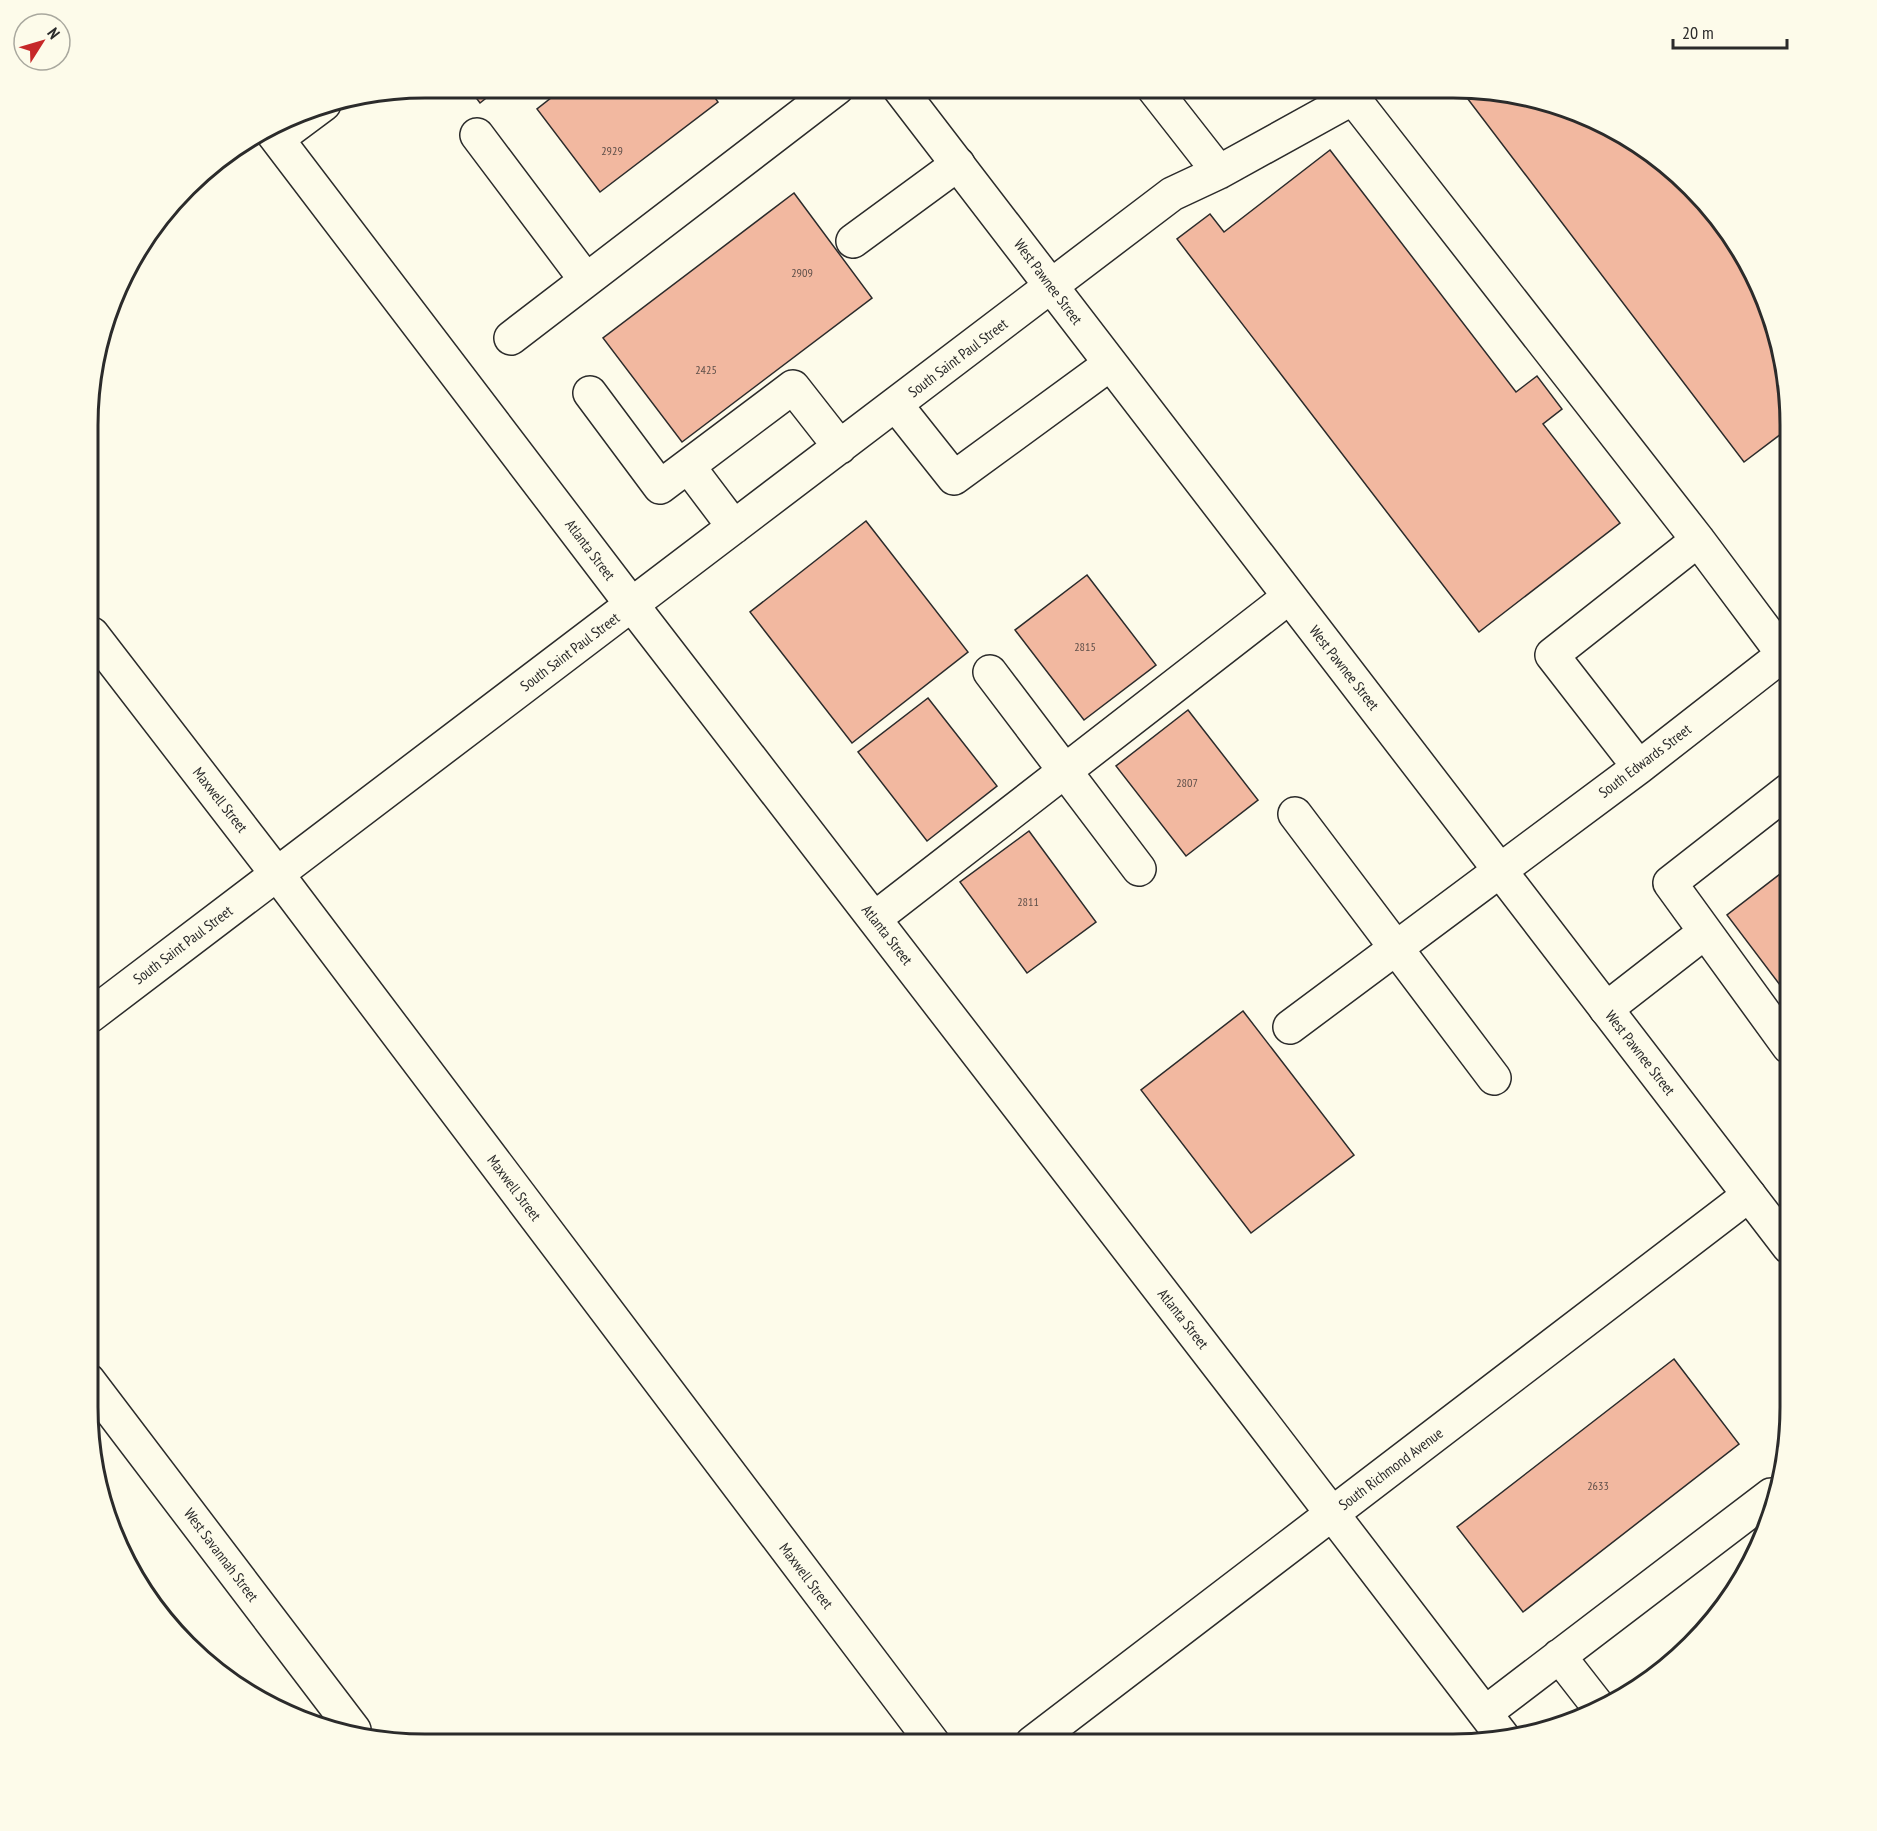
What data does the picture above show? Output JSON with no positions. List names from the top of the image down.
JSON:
{
  "streets": {
    "street": [
      "West Pawnee Street",
      "South Saint Paul Street",
      "Atlanta Street",
      "South Edwards Street",
      "Maxwell Street",
      "South Richmond Avenue",
      "West Savannah Street"
    ]
  },
  "crossings": [
    ["West Pawnee Street", "South Saint Paul Street"],
    ["West Pawnee Street", "South Edwards Street"],
    ["West Pawnee Street", "South Richmond Avenue"],
    ["South Saint Paul Street", "Atlanta Street"],
    ["South Saint Paul Street", "Maxwell Street"],
    ["Atlanta Street", "South Richmond Avenue"]
  ],
  "house_numbers": [
    "2929",
    "2909",
    "2425",
    "2815",
    "2807",
    "2811",
    "2633"
  ],
  "scale_bar": "20 m",
  "north": "top right"
}
